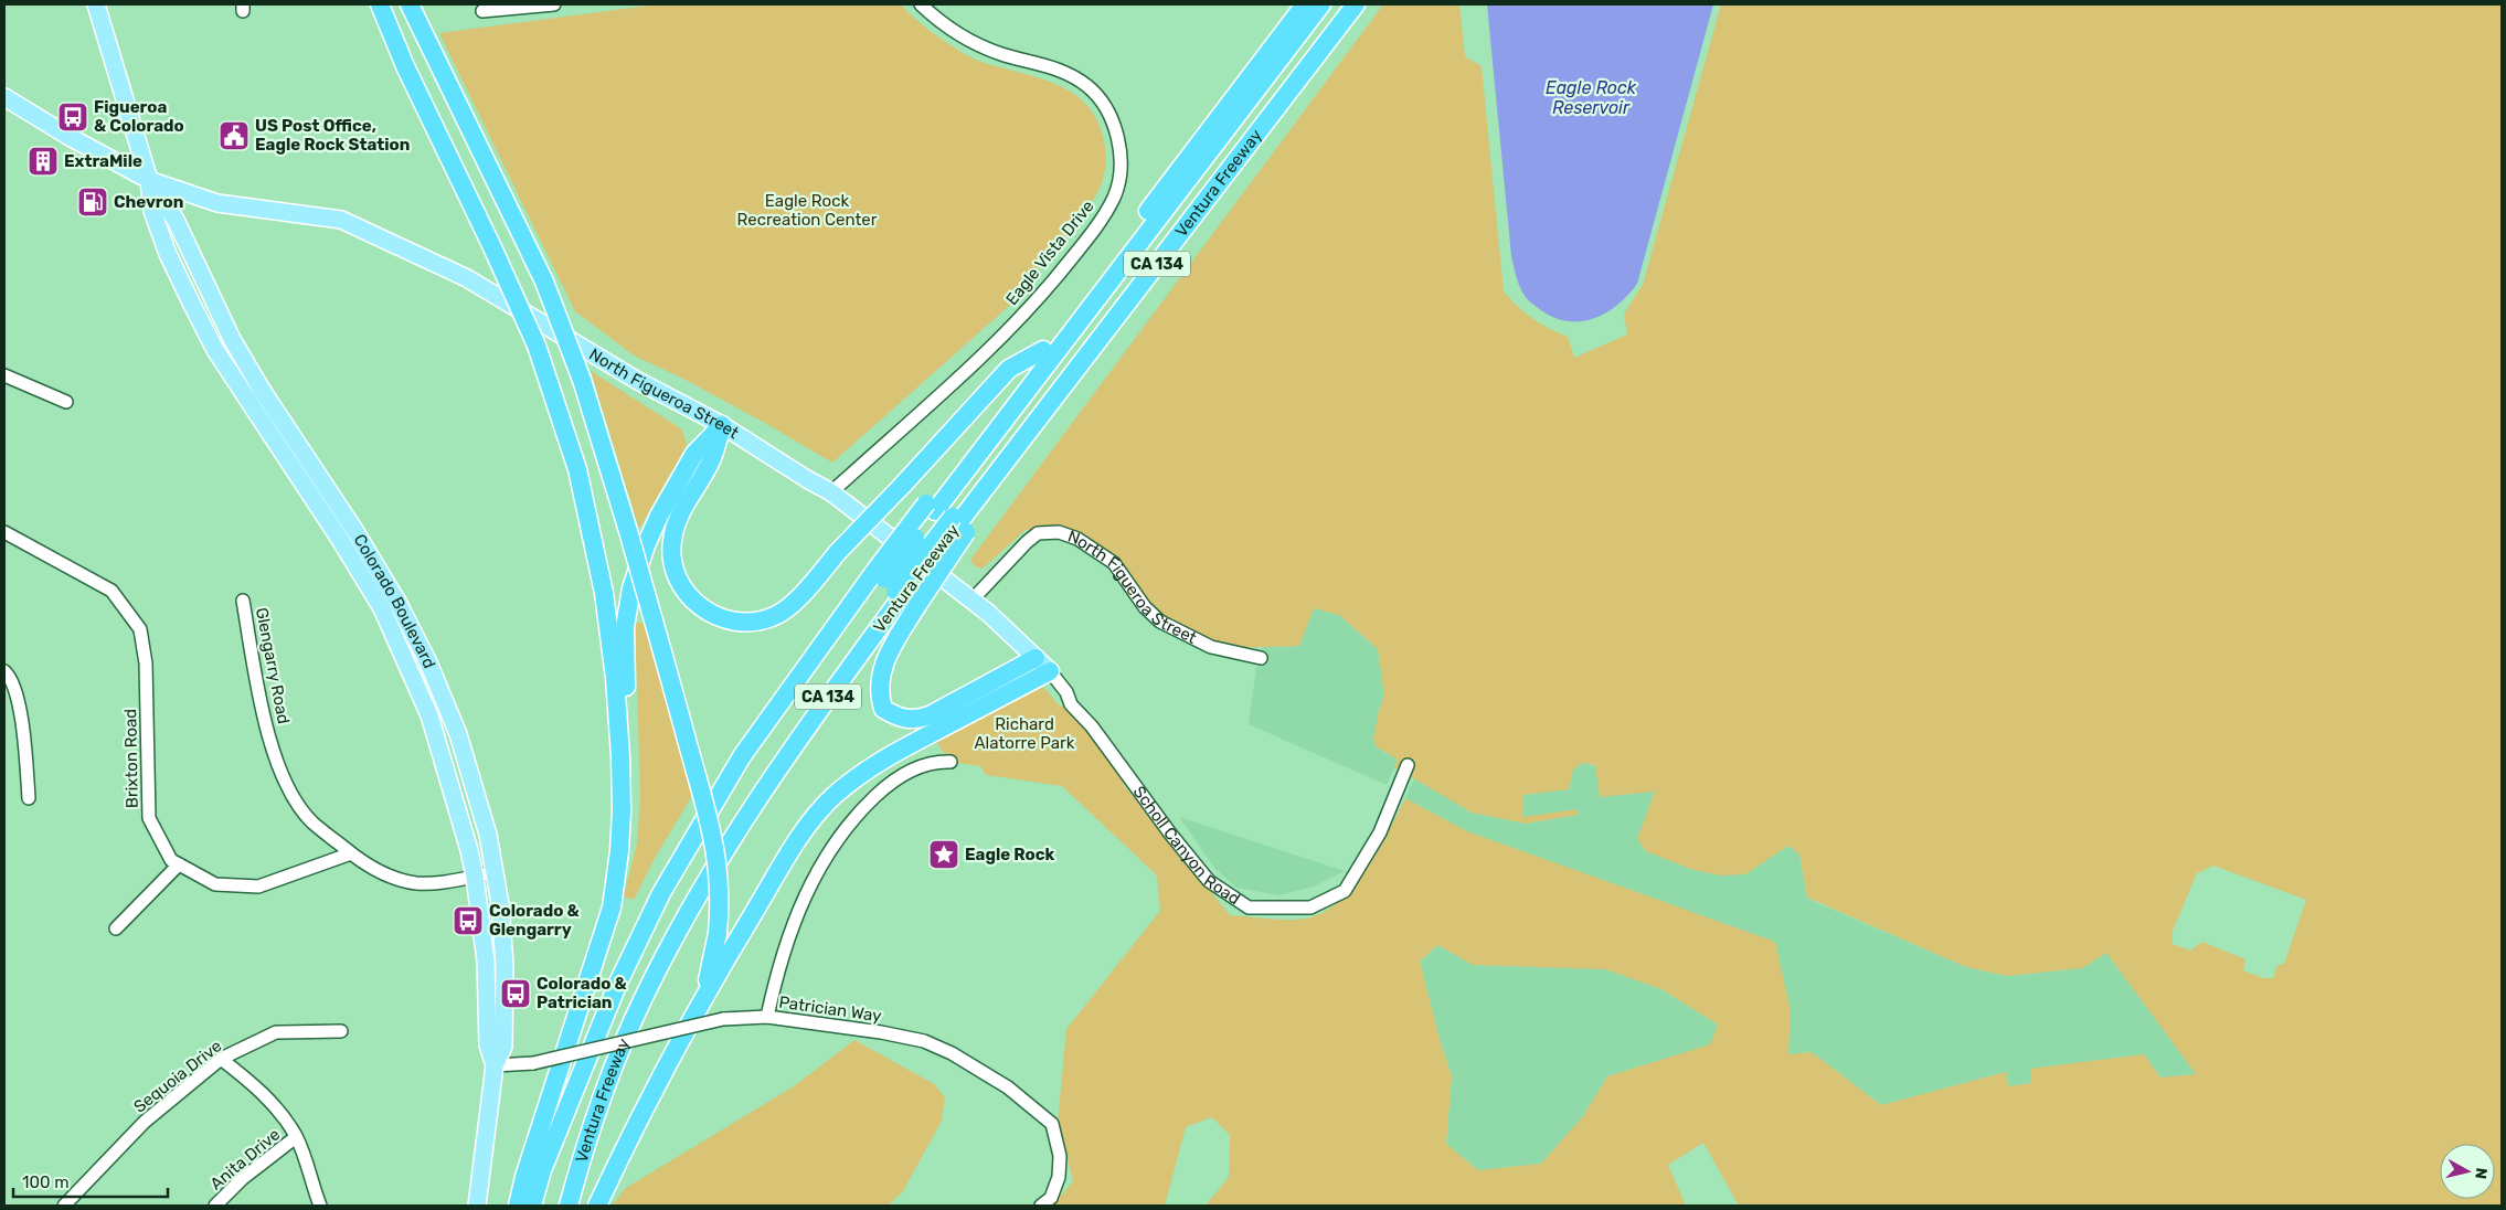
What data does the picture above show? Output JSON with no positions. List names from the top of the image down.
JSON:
{
  "streets": {
    "highway": ["Ventura Freeway", "CA 134"],
    "main road": ["North Figueroa Street", "Colorado Boulevard", "Scholl Canyon Road"],
    "street": [
      "Eagle Vista Drive",
      "Glengarry Road",
      "Brixton Road",
      "Patrician Way",
      "Sequoia Drive",
      "Anita Drive"
    ]
  },
  "crossings": [
    ["Eagle Vista Drive", "North Figueroa Street"],
    ["North Figueroa Street", "Colorado Boulevard"],
    ["North Figueroa Street", "Scholl Canyon Road"],
    ["Colorado Boulevard", "Glengarry Road"],
    ["Colorado Boulevard", "Patrician Way"],
    ["Glengarry Road", "Brixton Road"]
  ],
  "water": ["Eagle Rock Reservoir"],
  "parks": ["Eagle Rock Recreation Center", "Richard Alatorre Park"],
  "places": {
    "bus stop": ["Figueroa & Colorado", "Colorado & Glengarry", "Colorado & Patrician"],
    "public building": ["US Post Office, Eagle Rock Station"],
    "building": ["ExtraMile"],
    "fuel station": ["Chevron"],
    "place": ["Eagle Rock"]
  },
  "scale_bar": "100 m",
  "north": "right"
}
